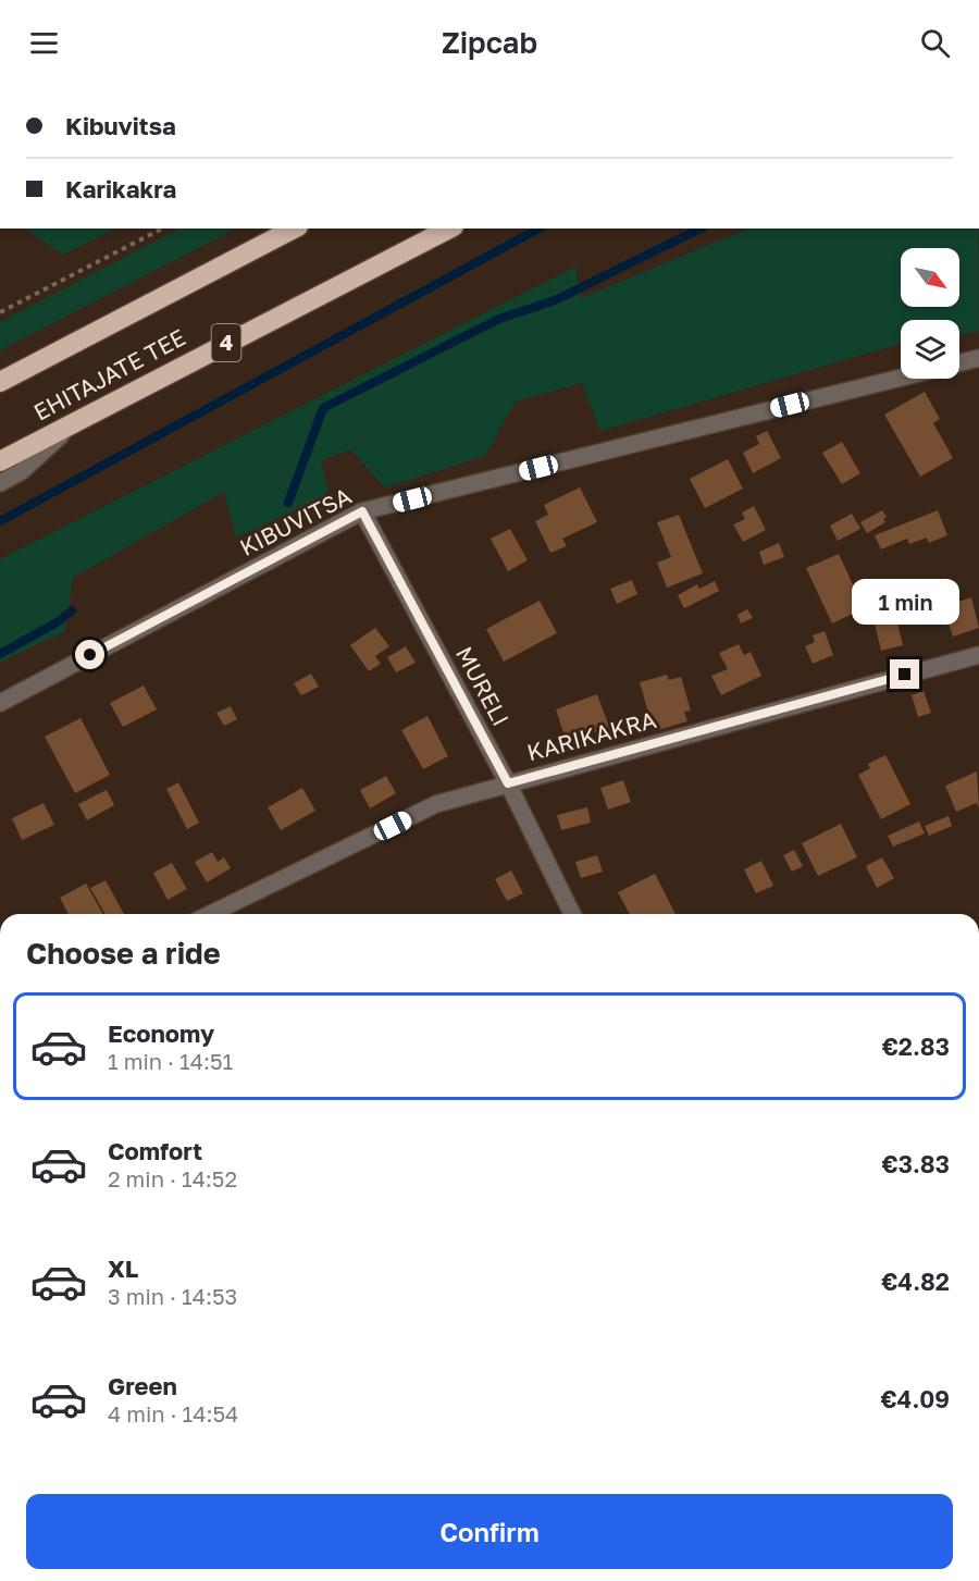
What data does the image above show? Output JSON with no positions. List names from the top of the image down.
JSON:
{
  "streets": {
    "highway": ["4", "EHITAJATE TEE"],
    "street": ["KIBUVITSA", "MURELI", "KARIKAKRA"]
  },
  "crossings": [
    ["KIBUVITSA", "MURELI"],
    ["MURELI", "KARIKAKRA"]
  ],
  "north": "bottom right",
  "page": {
    "header": "Zipcab",
    "banner": ["Kibuvitsa", "Karikakra"],
    "bubble": "1 min",
    "heading": "Choose a ride",
    "list": [
      {
        "name": "Economy",
        "note": "1 min · 14:51",
        "value": "€2.83"
      },
      {
        "name": "Comfort",
        "note": "2 min · 14:52",
        "value": "€3.83"
      },
      {
        "name": "XL",
        "note": "3 min · 14:53",
        "value": "€4.82"
      },
      {
        "name": "Green",
        "note": "4 min · 14:54",
        "value": "€4.09"
      }
    ],
    "buttons": "Confirm"
  }
}
